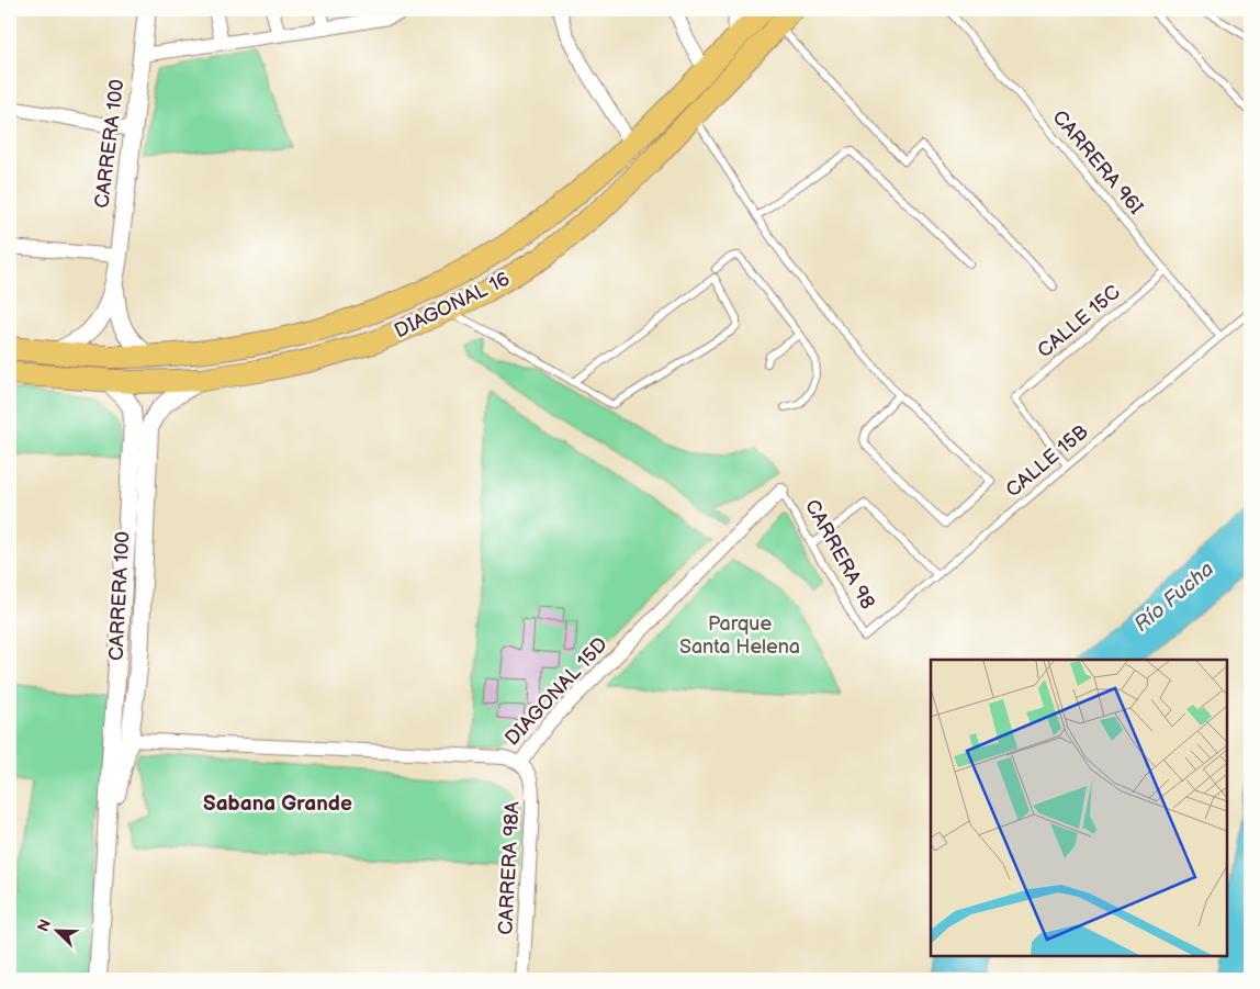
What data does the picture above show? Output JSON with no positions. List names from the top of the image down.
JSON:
{
  "streets": {
    "main road": ["DIAGONAL 16"],
    "street": ["CARRERA 100", "DIAGONAL 15D", "CARRERA 98A"],
    "lane": [
      "CARRERA 96I",
      "CALLE 15C",
      "CALLE 15B",
      "CARRERA 98"
    ]
  },
  "crossings": [
    ["CARRERA 100", "DIAGONAL 16"],
    ["CARRERA 100", "DIAGONAL 15D"],
    ["CARRERA 96I", "CALLE 15C"],
    ["CARRERA 96I", "CALLE 15B"],
    ["CALLE 15C", "CALLE 15B"],
    ["CALLE 15B", "CARRERA 98"],
    ["CARRERA 98", "DIAGONAL 15D"],
    ["DIAGONAL 15D", "CARRERA 98A"]
  ],
  "districts": ["Sabana Grande"],
  "water": ["Río Fucha"],
  "parks": ["Parque Santa Helena"],
  "north": "top left"
}
